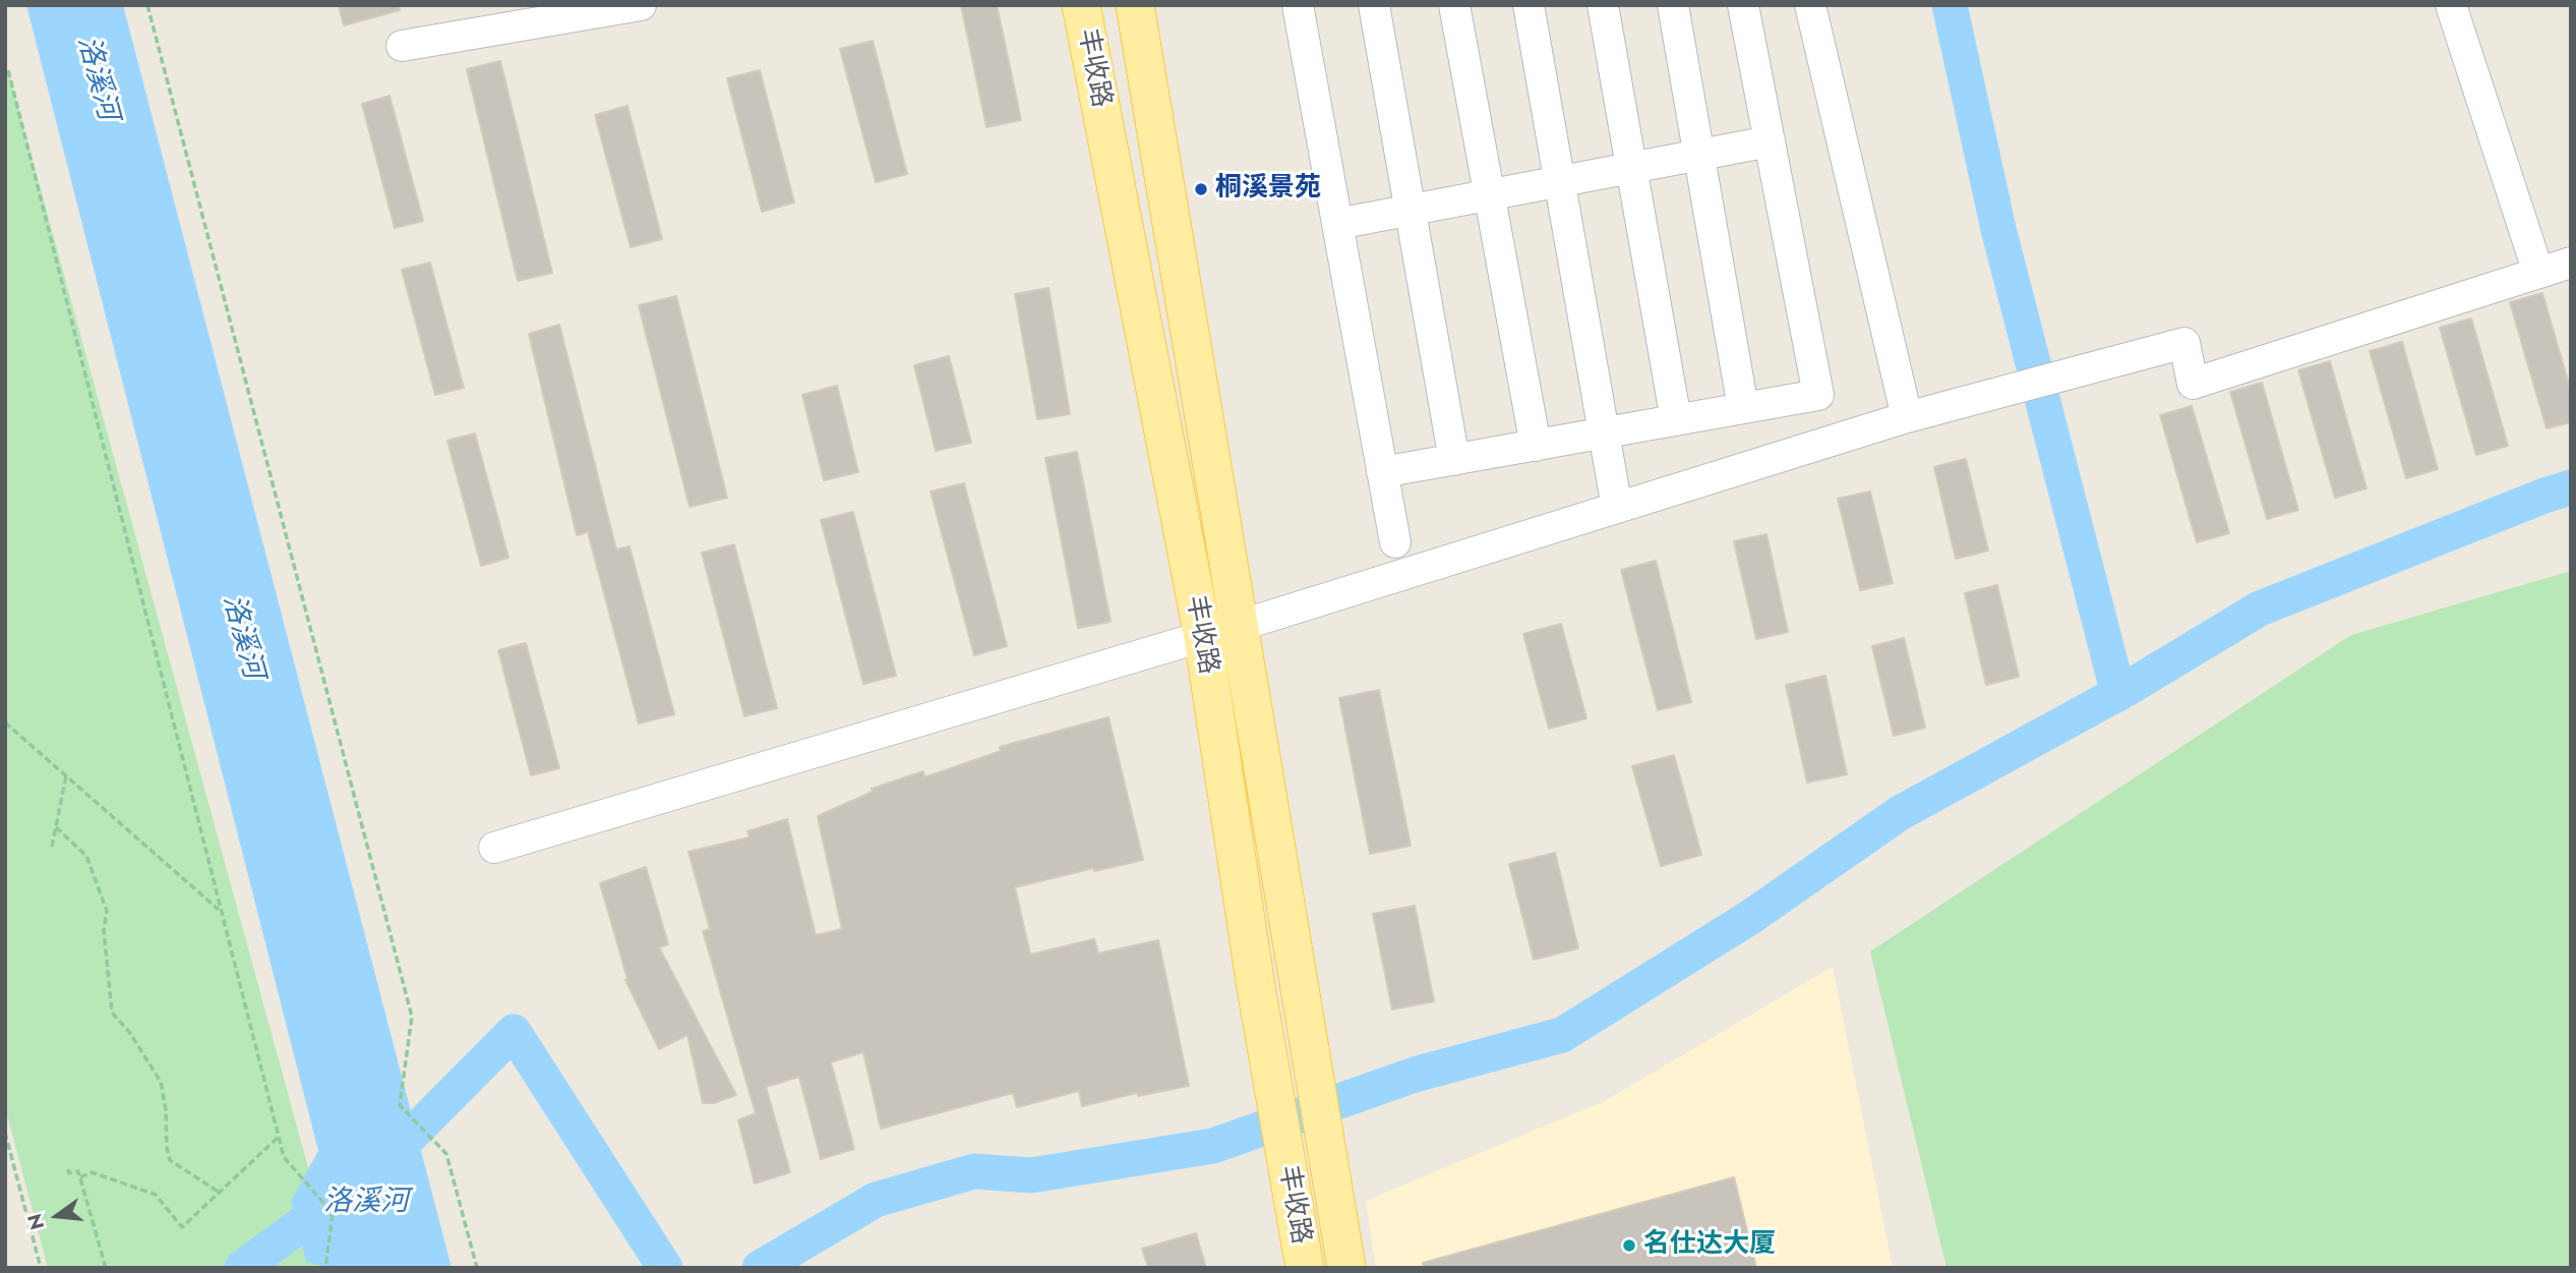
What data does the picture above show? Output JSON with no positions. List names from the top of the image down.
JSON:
{
  "streets": {
    "main road": ["丰收路"]
  },
  "water": ["洛溪河"],
  "places": ["桐溪景苑", "名仕达大厦"],
  "north": "left"
}
